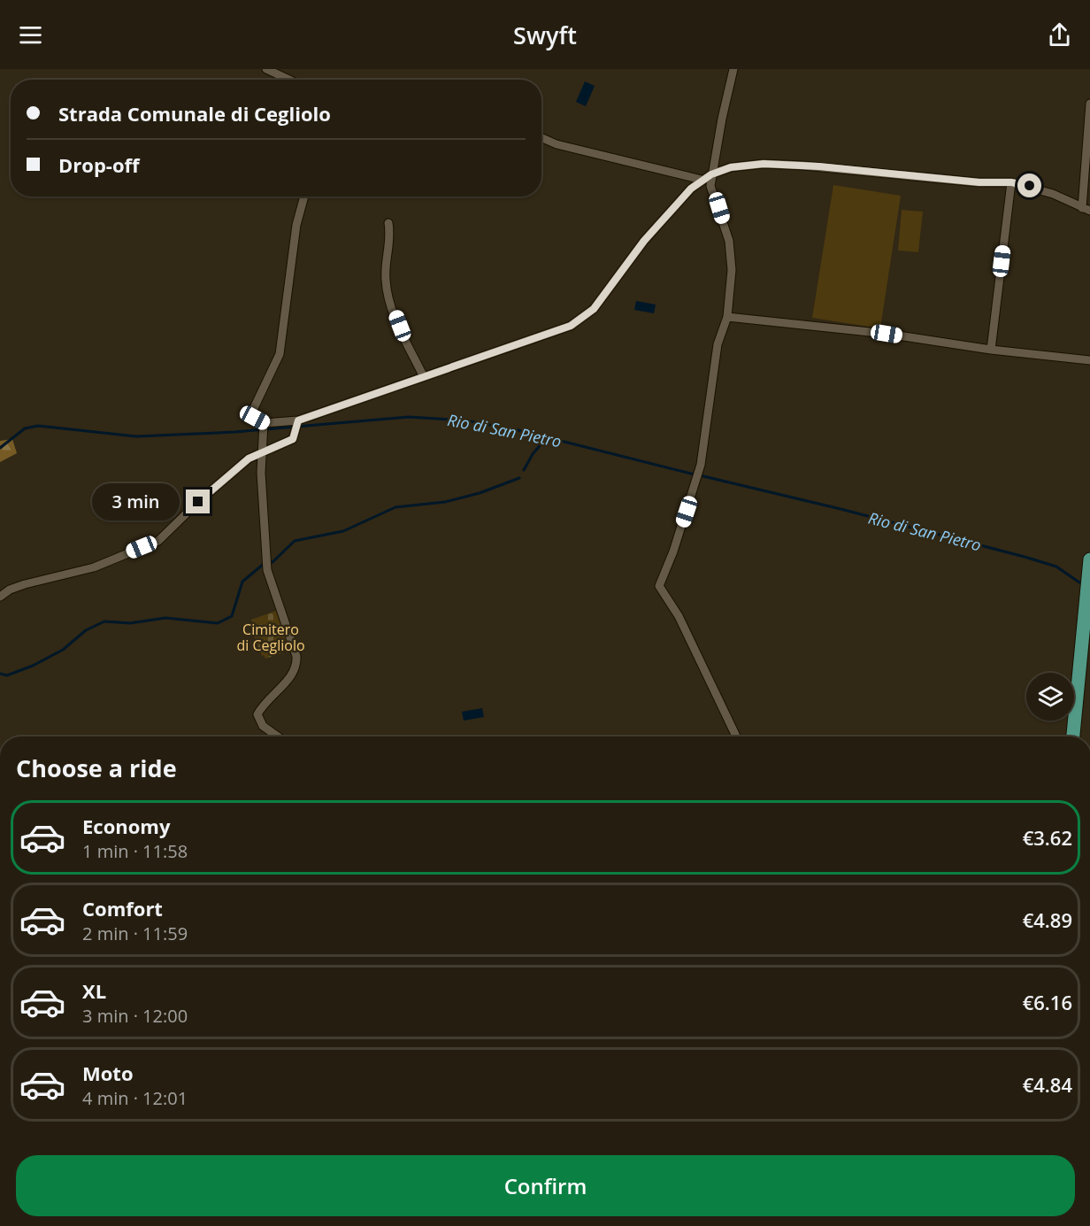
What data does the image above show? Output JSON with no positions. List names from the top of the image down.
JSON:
{
  "water": ["Rio di San Pietro"],
  "parks": ["Cimitero di Cegliolo"],
  "page": {
    "header": "Swyft",
    "banner": ["Strada Comunale di Cegliolo", "Drop-off"],
    "bubble": "3 min",
    "heading": "Choose a ride",
    "list": [
      {
        "name": "Economy",
        "note": "1 min · 11:58",
        "value": "€3.62"
      },
      {
        "name": "Comfort",
        "note": "2 min · 11:59",
        "value": "€4.89"
      },
      {
        "name": "XL",
        "note": "3 min · 12:00",
        "value": "€6.16"
      },
      {
        "name": "Moto",
        "note": "4 min · 12:01",
        "value": "€4.84"
      }
    ],
    "buttons": "Confirm"
  }
}
